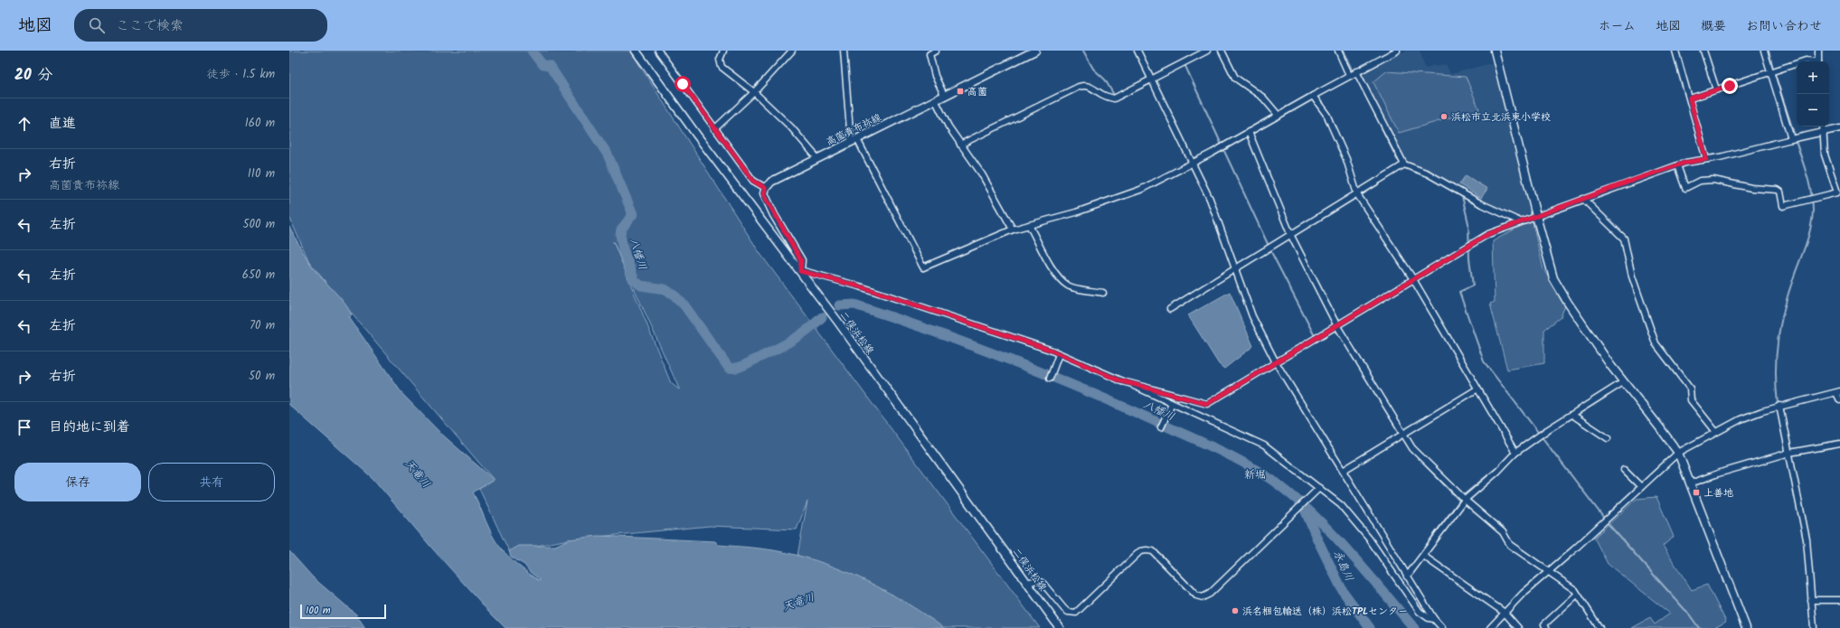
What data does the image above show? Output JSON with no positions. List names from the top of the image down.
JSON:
{
  "streets": {
    "main road": ["高薗貴布祢線", "二俣浜松線"]
  },
  "districts": ["新堀"],
  "water": ["八幡川", "天竜川", "永島川"],
  "places": {
    "transit": ["高薗", "上善地"],
    "other": ["浜松市立北浜東小学校", "浜名梱包輸送（株）浜松TPLセンター"]
  },
  "scale_bar": "100 m",
  "page": {
    "header": "地図",
    "search": "ここで検索",
    "nav": [
      "ホーム",
      "地図",
      "概要",
      "お問い合わせ"
    ],
    "heading": ["20 分", "徒歩 · 1.5 km"],
    "map_buttons": ["+", "−"],
    "list": [
      ["直進", "160 m"],
      ["右折", "高薗貴布祢線", "110 m"],
      ["左折", "500 m"],
      ["左折", "650 m"],
      ["左折", "70 m"],
      ["右折", "50 m"],
      "目的地に到着"
    ],
    "buttons": ["保存", "共有"],
    "scale": "100 m"
  }
}
